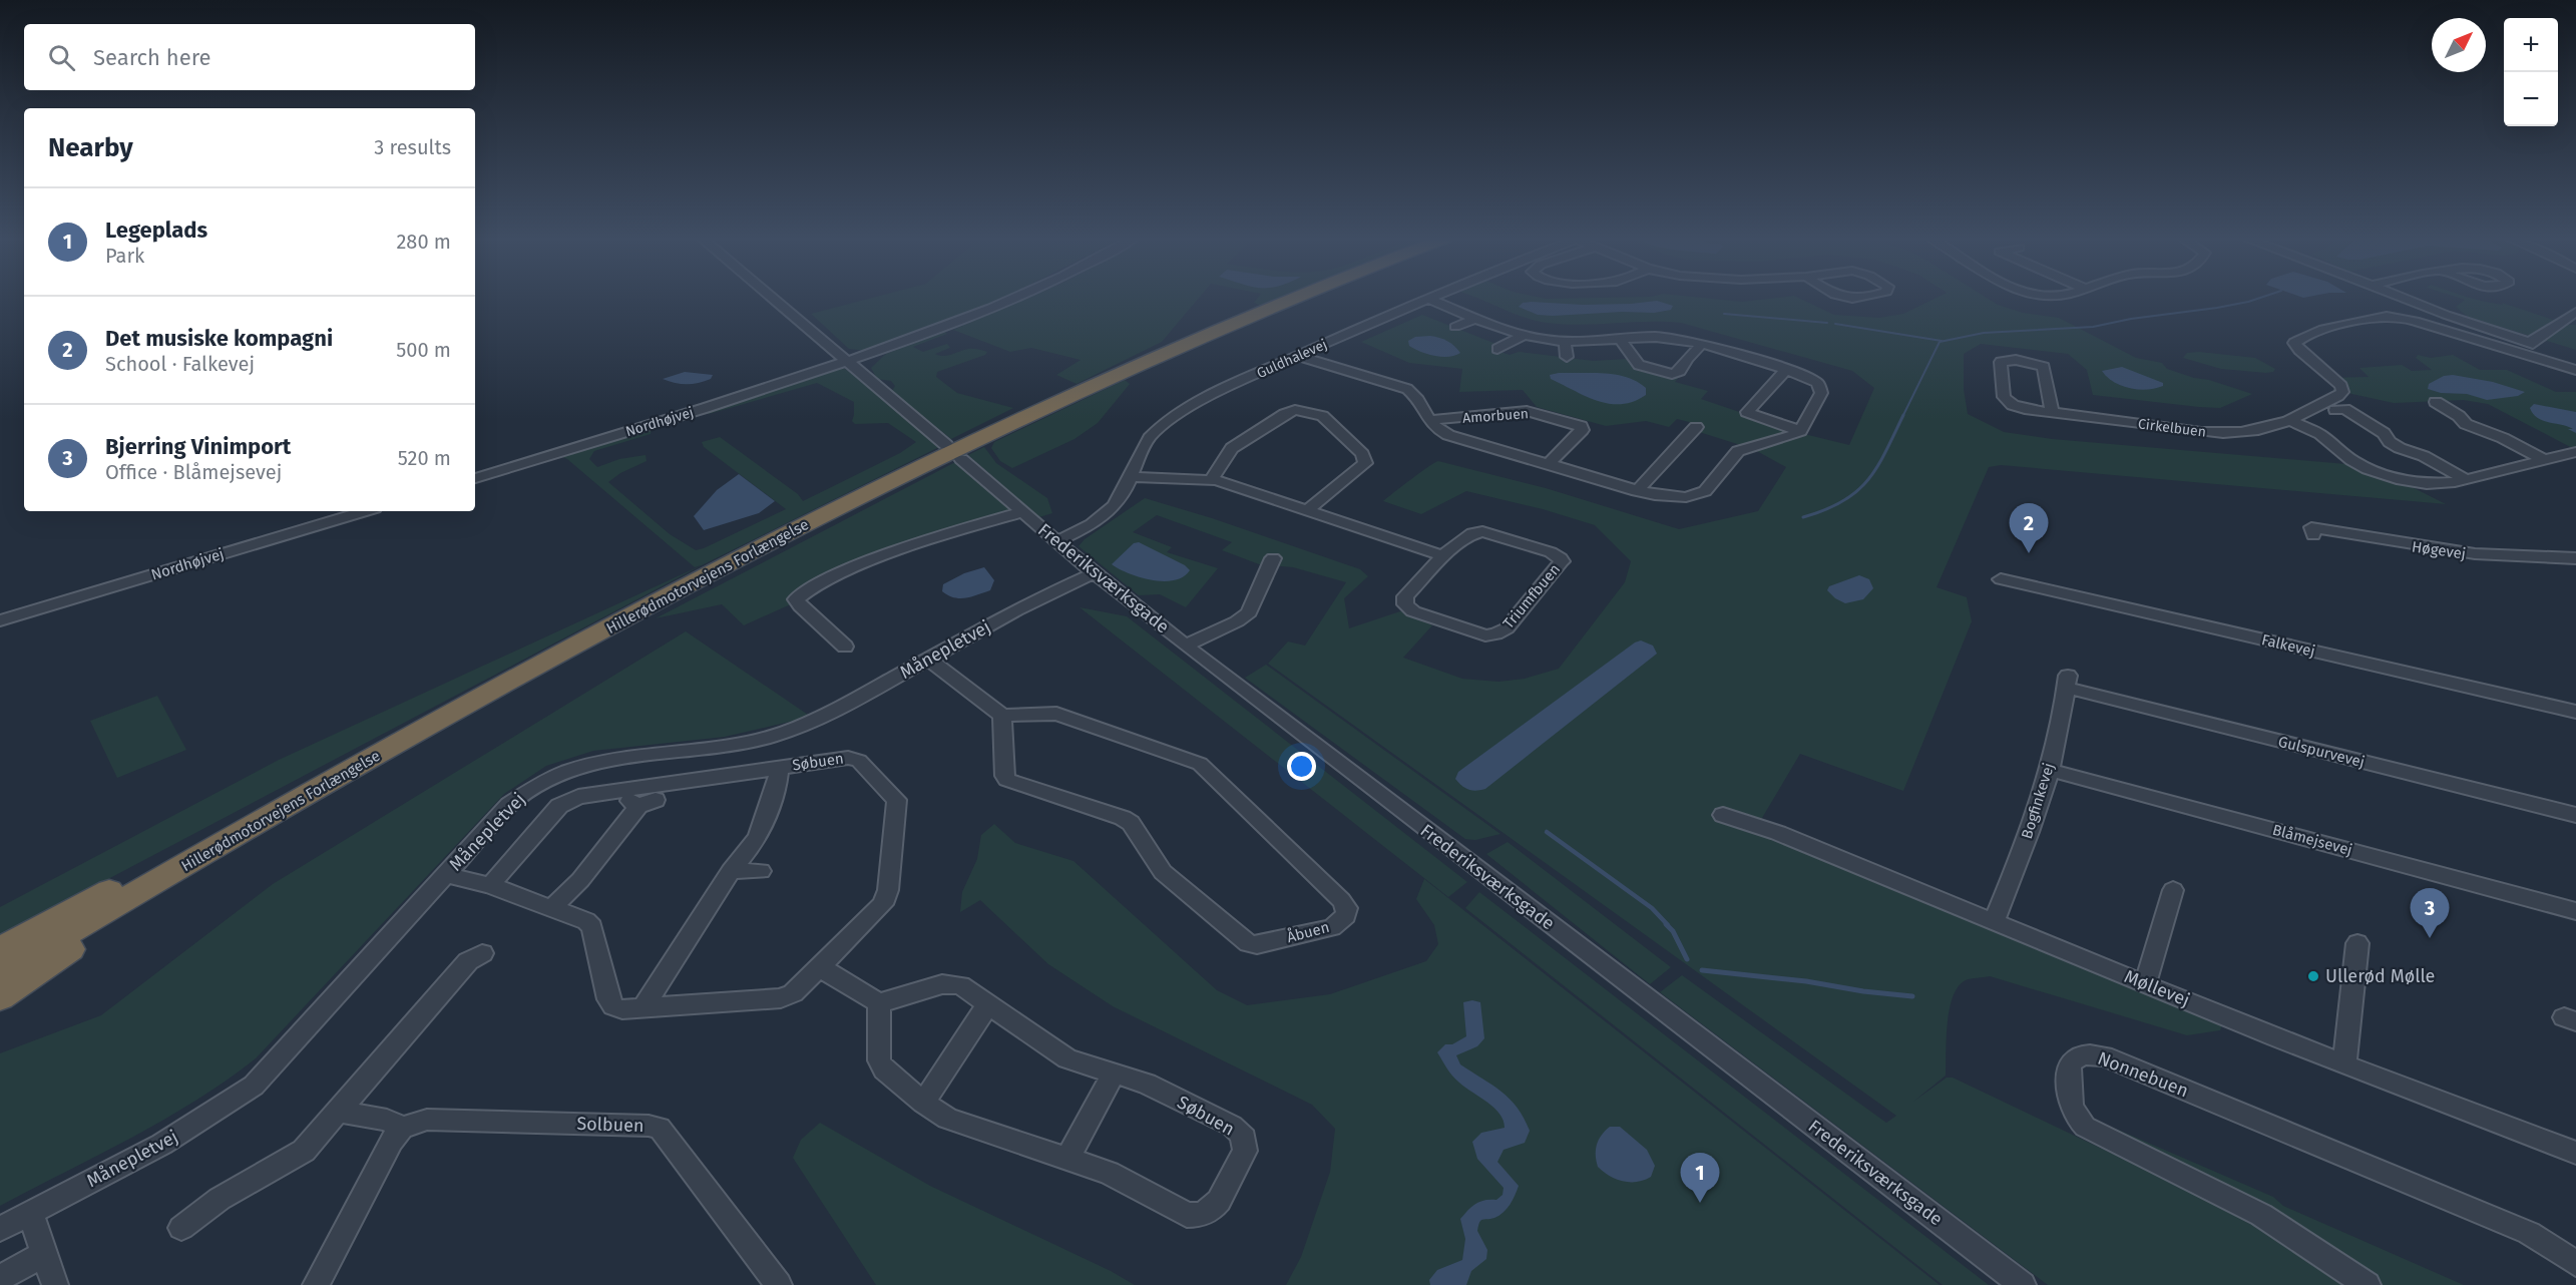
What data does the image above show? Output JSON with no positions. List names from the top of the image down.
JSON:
{
  "streets": {
    "highway": ["Hillerødmotorvejens Forlængelse"],
    "street": [
      "Guldhalevej",
      "Amorbuen",
      "Nordhøjvej",
      "Cirkelbuen",
      "Høgevej",
      "Frederiksværksgade",
      "Triumfbuen",
      "Falkevej",
      "Månepletvej",
      "Gulspurvevej",
      "Søbuen",
      "Bogfinkevej",
      "Blåmejsevej",
      "Åbuen",
      "Møllevej",
      "Nonnebuen",
      "Solbuen"
    ]
  },
  "crossings": [
    ["Guldhalevej", "Amorbuen"],
    ["Guldhalevej", "Frederiksværksgade"],
    ["Frederiksværksgade", "Månepletvej"],
    ["Månepletvej", "Søbuen"],
    ["Gulspurvevej", "Bogfinkevej"],
    ["Bogfinkevej", "Blåmejsevej"],
    ["Bogfinkevej", "Møllevej"]
  ],
  "places": ["Ullerød Mølle"],
  "north": "top right",
  "page": {
    "map_buttons": ["+", "−"],
    "search": "Search here",
    "heading": ["Nearby", "3 results"],
    "list": [
      {
        "mark": "1",
        "name": "Legeplads",
        "note": "Park",
        "value": "280 m"
      },
      {
        "mark": "2",
        "name": "Det musiske kompagni",
        "note": "School · Falkevej",
        "value": "500 m"
      },
      {
        "mark": "3",
        "name": "Bjerring Vinimport",
        "note": "Office · Blåmejsevej",
        "value": "520 m"
      }
    ],
    "pins": ["2", "3", "1"]
  }
}
